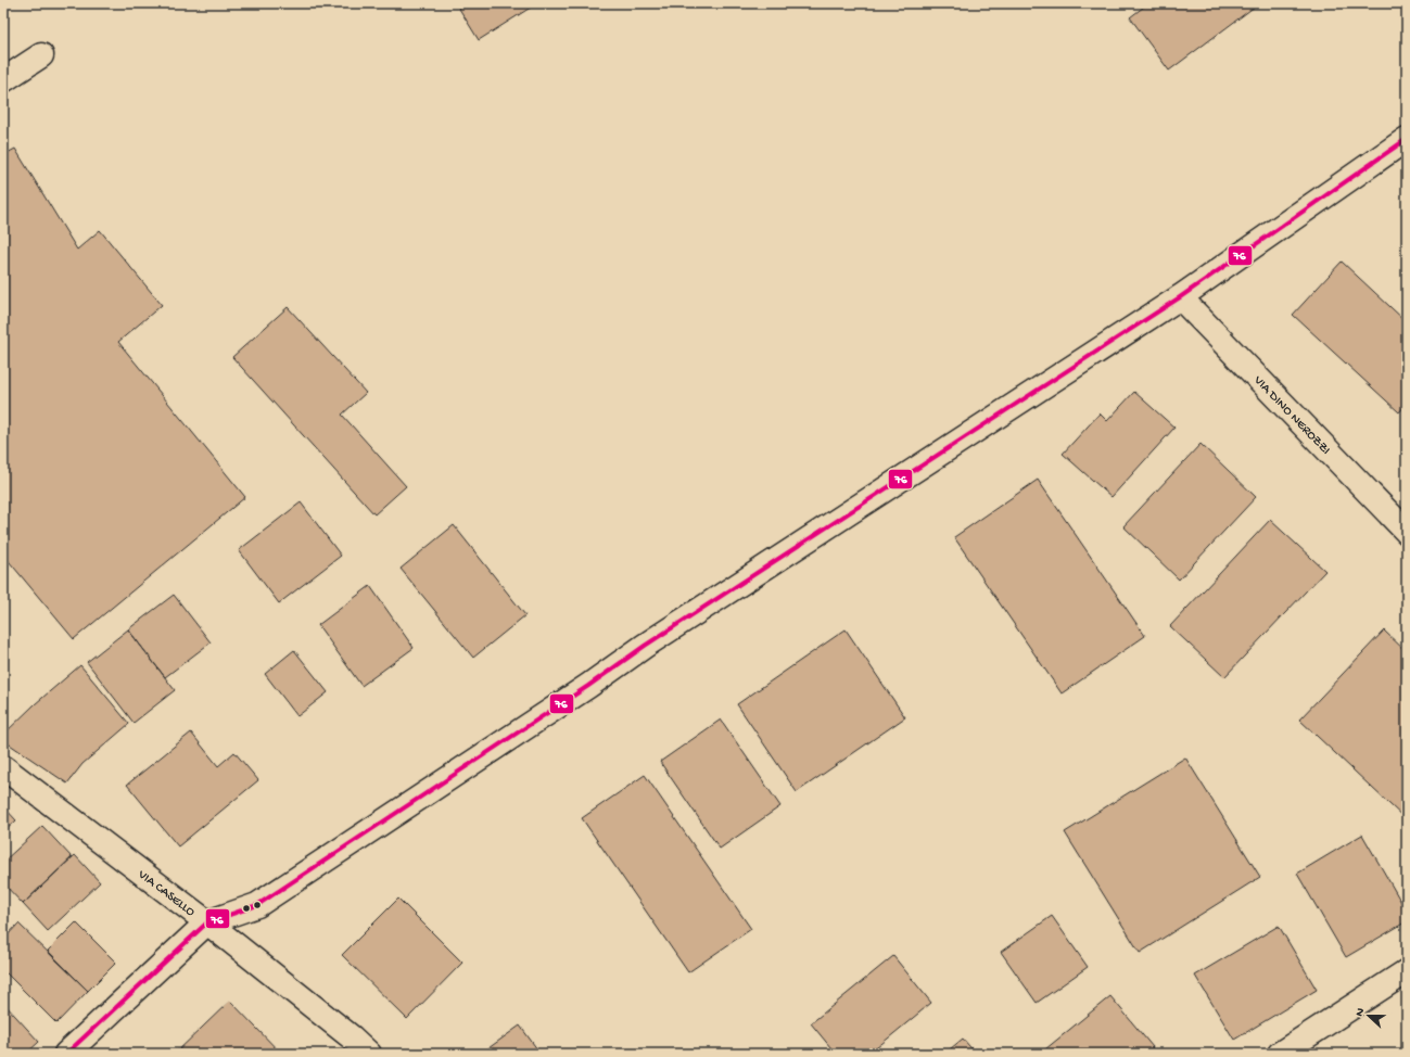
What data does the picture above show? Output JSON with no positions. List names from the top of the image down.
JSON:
{
  "streets": {
    "street": ["VIA DINO NEROZZI", "VIA CASELLO"]
  },
  "lines": ["transit line 76"],
  "north": "left"
}
